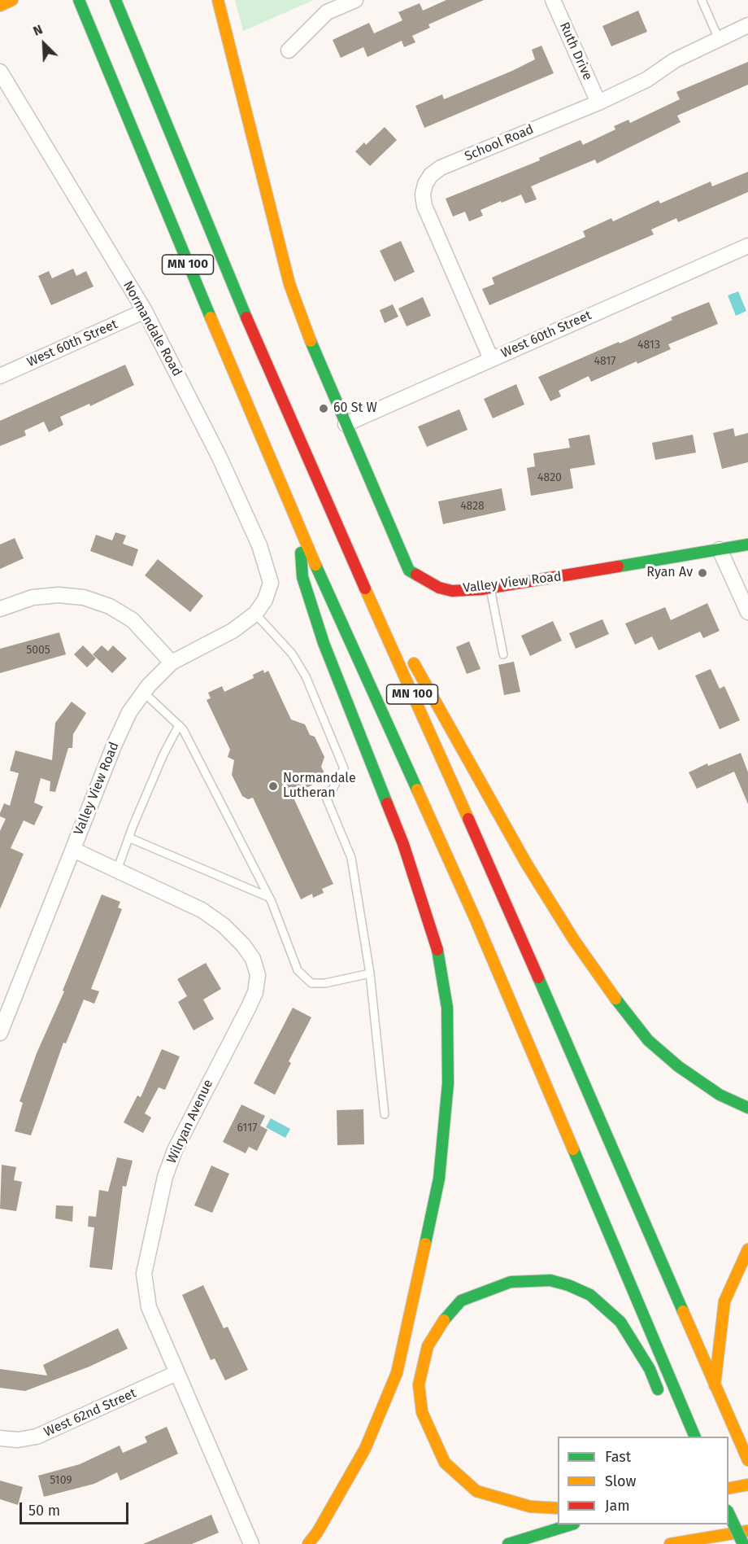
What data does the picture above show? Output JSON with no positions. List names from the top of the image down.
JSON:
{
  "streets": {
    "main road": ["MN 100", "Valley View Road"],
    "street": [
      "Ruth Drive",
      "School Road",
      "Normandale Road",
      "West 60th Street",
      "Wilryan Avenue",
      "West 62nd Street"
    ]
  },
  "crossings": [
    ["Ruth Drive", "School Road"],
    ["School Road", "West 60th Street"],
    ["Normandale Road", "West 60th Street"],
    ["Normandale Road", "Valley View Road"],
    ["West 60th Street", "Valley View Road"],
    ["Valley View Road", "Wilryan Avenue"],
    ["Wilryan Avenue", "West 62nd Street"]
  ],
  "places": ["60 St W", "Ryan Av", "Normandale Lutheran"],
  "house_numbers": [
    "4813",
    "4817",
    "4820",
    "4828",
    "5005",
    "6117",
    "5109"
  ],
  "legend": ["Fast", "Slow", "Jam"],
  "scale_bar": "50 m",
  "north": "top left"
}
